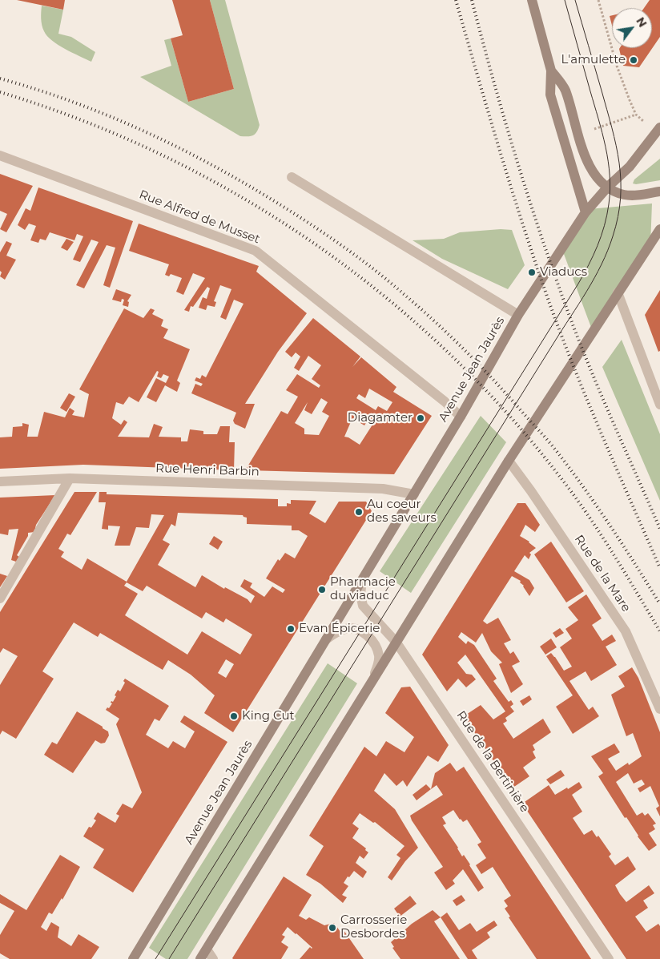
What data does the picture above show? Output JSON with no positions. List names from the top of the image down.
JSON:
{
  "streets": {
    "main road": ["Avenue Jean Jaurès"],
    "street": [
      "Rue Alfred de Musset",
      "Rue Henri Barbin",
      "Rue de la Mare",
      "Rue de la Bertinière"
    ]
  },
  "crossings": [
    ["Rue Alfred de Musset", "Avenue Jean Jaurès"],
    ["Avenue Jean Jaurès", "Rue Henri Barbin"],
    ["Avenue Jean Jaurès", "Rue de la Mare"],
    ["Avenue Jean Jaurès", "Rue de la Bertinière"]
  ],
  "places": [
    "L'amulette",
    "Viaducs",
    "Diagamter",
    "Au coeur des saveurs",
    "Pharmacie du viaduc",
    "Evan Épicerie",
    "King Cut",
    "Carrosserie Desbordes"
  ],
  "north": "top right"
}
